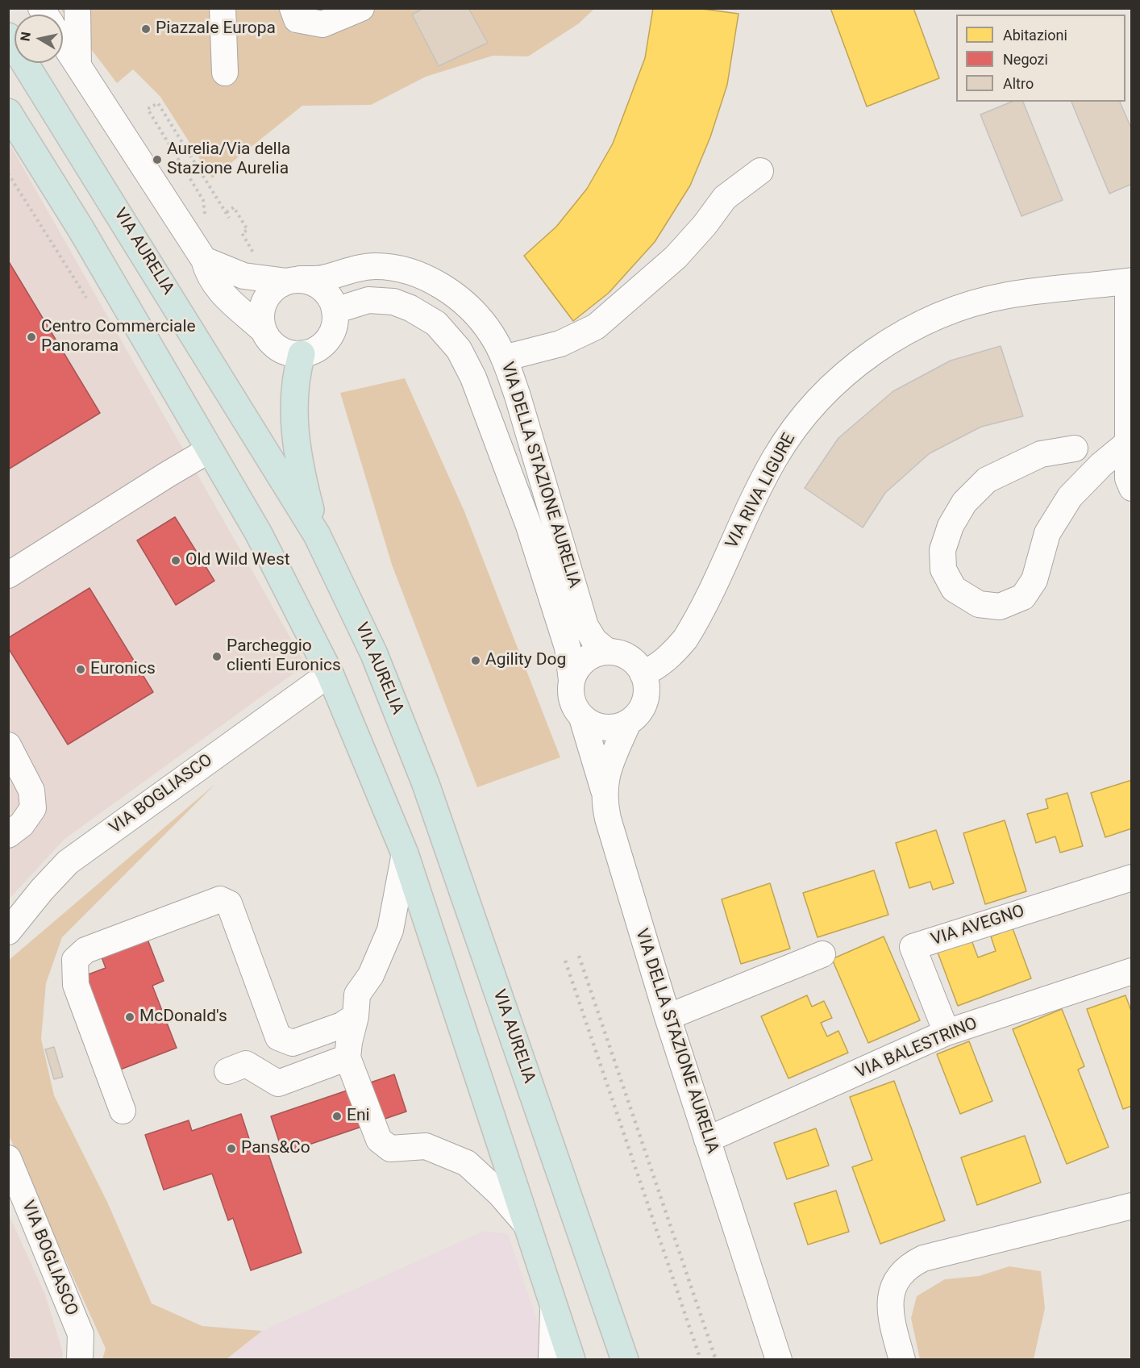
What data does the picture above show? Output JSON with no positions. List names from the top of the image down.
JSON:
{
  "streets": {
    "highway": ["VIA AURELIA"],
    "street": [
      "VIA DELLA STAZIONE AURELIA",
      "VIA RIVA LIGURE",
      "VIA BOGLIASCO",
      "VIA AVEGNO",
      "VIA BALESTRINO"
    ]
  },
  "crossings": [
    ["VIA DELLA STAZIONE AURELIA", "VIA RIVA LIGURE"],
    ["VIA DELLA STAZIONE AURELIA", "VIA BALESTRINO"],
    ["VIA AVEGNO", "VIA BALESTRINO"]
  ],
  "places": [
    "Piazzale Europa",
    "Aurelia/Via della Stazione Aurelia",
    "Centro Commerciale Panorama",
    "Old Wild West",
    "Parcheggio clienti Euronics",
    "Agility Dog",
    "Euronics",
    "McDonald's",
    "Eni",
    "Pans&Co"
  ],
  "legend": ["Abitazioni", "Negozi", "Altro"],
  "north": "left"
}
